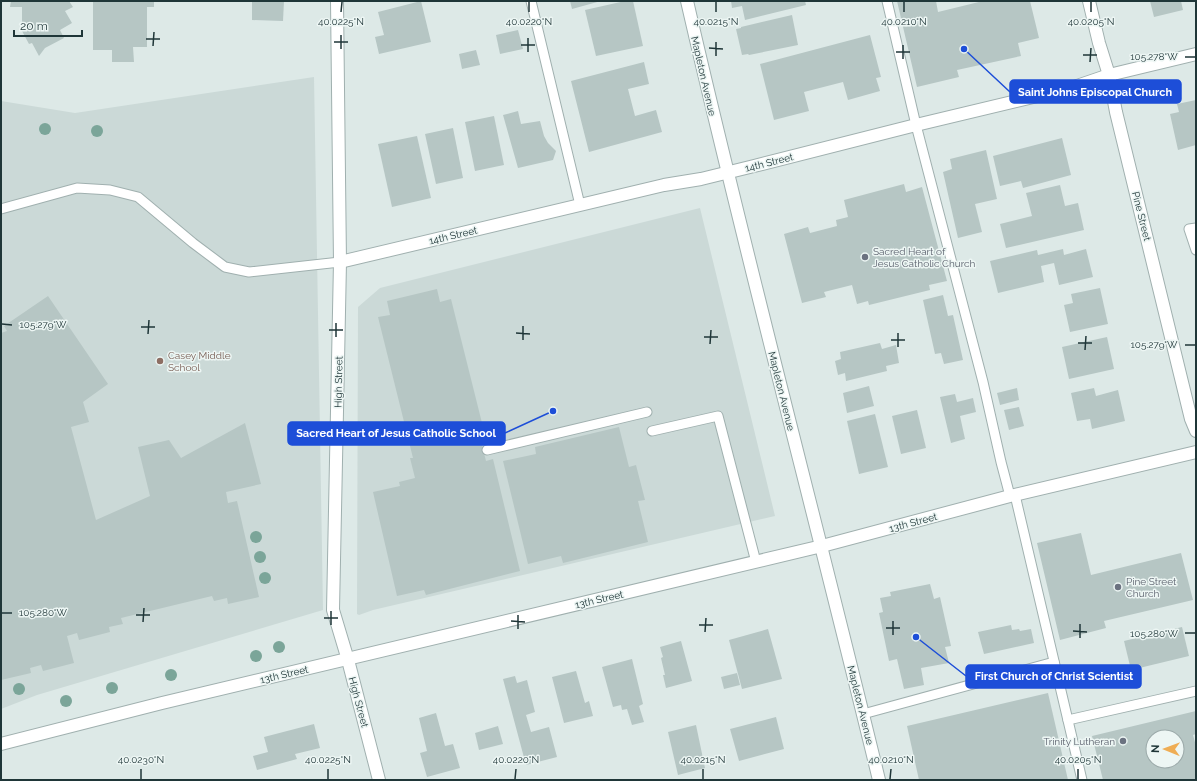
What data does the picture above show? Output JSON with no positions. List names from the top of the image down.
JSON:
{
  "streets": {
    "street": [
      "Mapleton Avenue",
      "14th Street",
      "Pine Street",
      "High Street",
      "13th Street"
    ]
  },
  "crossings": [
    ["Mapleton Avenue", "14th Street"],
    ["Mapleton Avenue", "13th Street"],
    ["14th Street", "Pine Street"],
    ["14th Street", "High Street"],
    ["High Street", "13th Street"]
  ],
  "places": [
    "Saint Johns Episcopal Church",
    "Sacred Heart of Jesus Catholic Church",
    "Casey Middle School",
    "Sacred Heart of Jesus Catholic School",
    "Pine Street Church",
    "First Church of Christ Scientist",
    "Trinity Lutheran"
  ],
  "scale_bar": "20 m",
  "north": "left",
  "coordinates": [
    "40.0225°N",
    "40.0220°N",
    "40.0215°N",
    "40.0210°N",
    "40.0205°N",
    "105.278°W",
    "105.279°W",
    "105.280°W",
    "40.0230°N"
  ]
}
